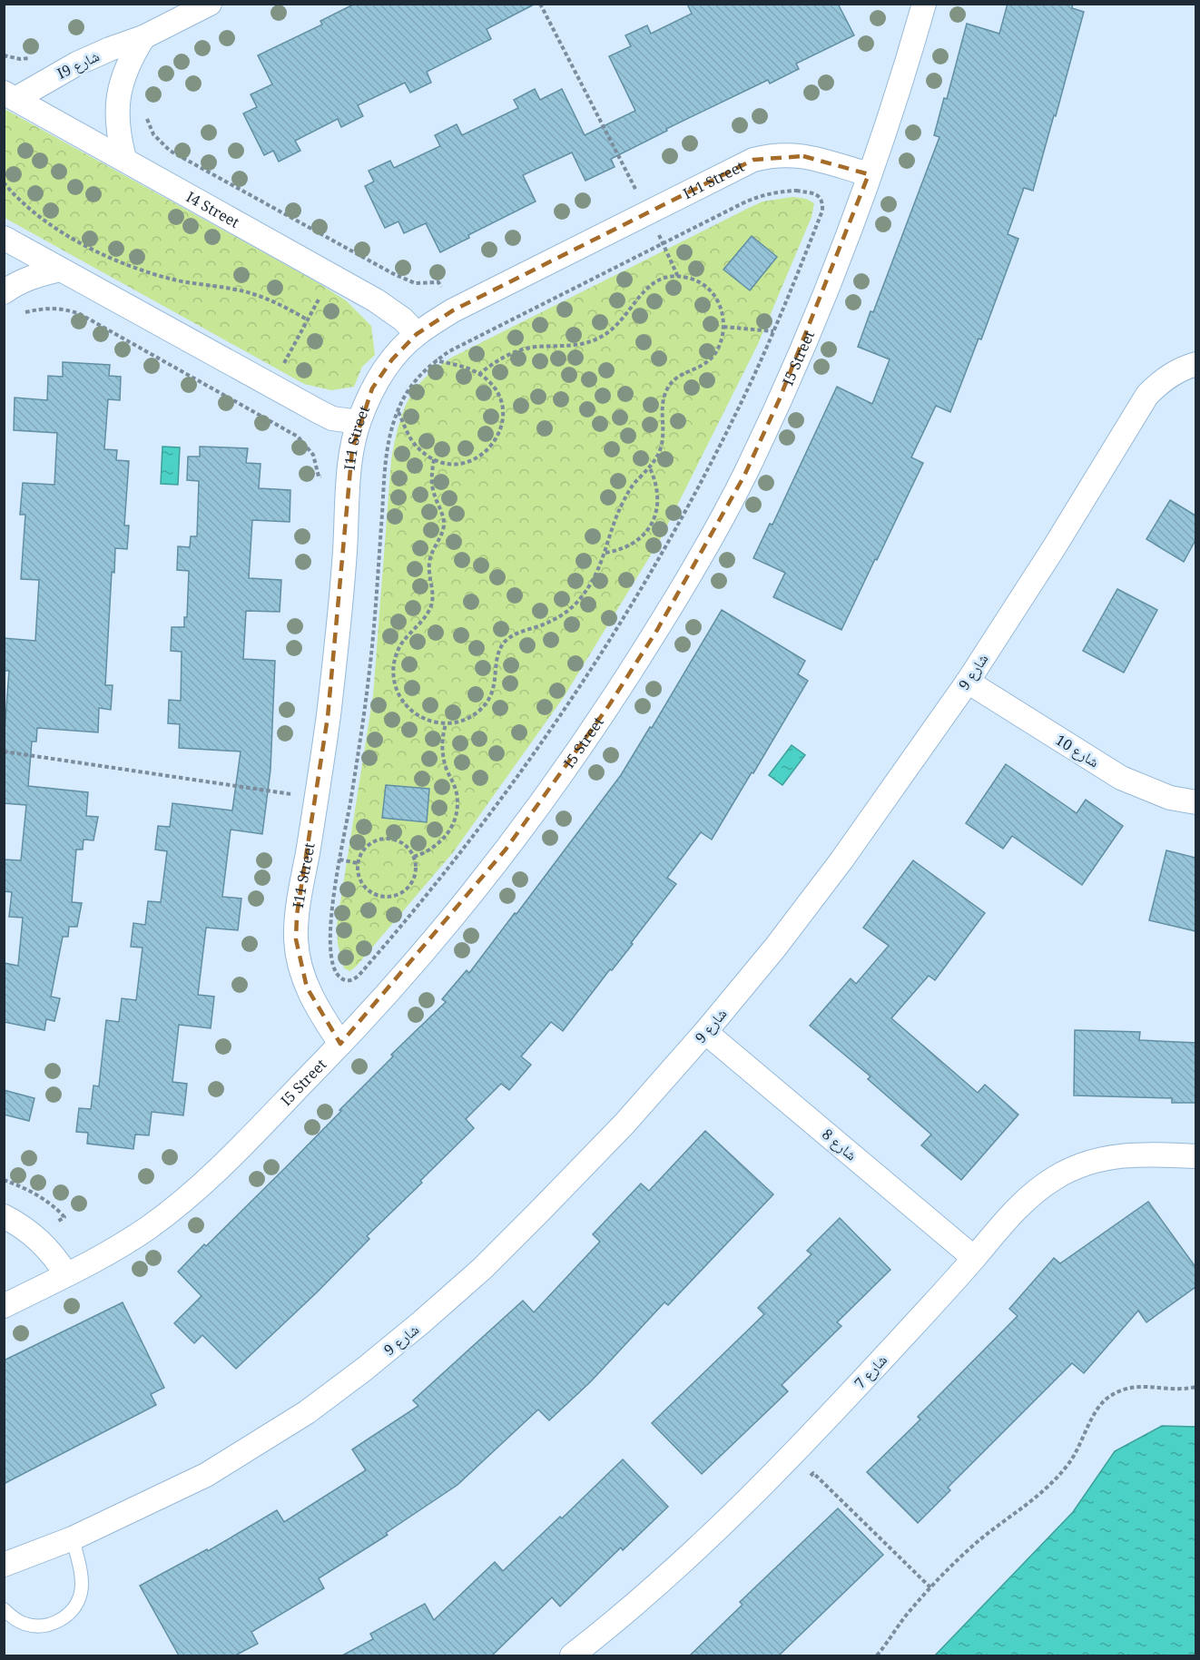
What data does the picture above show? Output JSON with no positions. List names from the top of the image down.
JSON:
{
  "streets": {
    "street": [
      "I9 شارع",
      "I11 Street",
      "I4 Street",
      "I5 Street",
      "شارع 9",
      "شارع 10",
      "شارع 8",
      "شارع 7"
    ]
  },
  "crossings": [
    ["I9 شارع", "I4 Street"],
    ["I11 Street", "I4 Street"],
    ["I11 Street", "I5 Street"],
    ["شارع 9", "شارع 10"],
    ["شارع 9", "شارع 8"],
    ["شارع 8", "شارع 7"]
  ]
}
